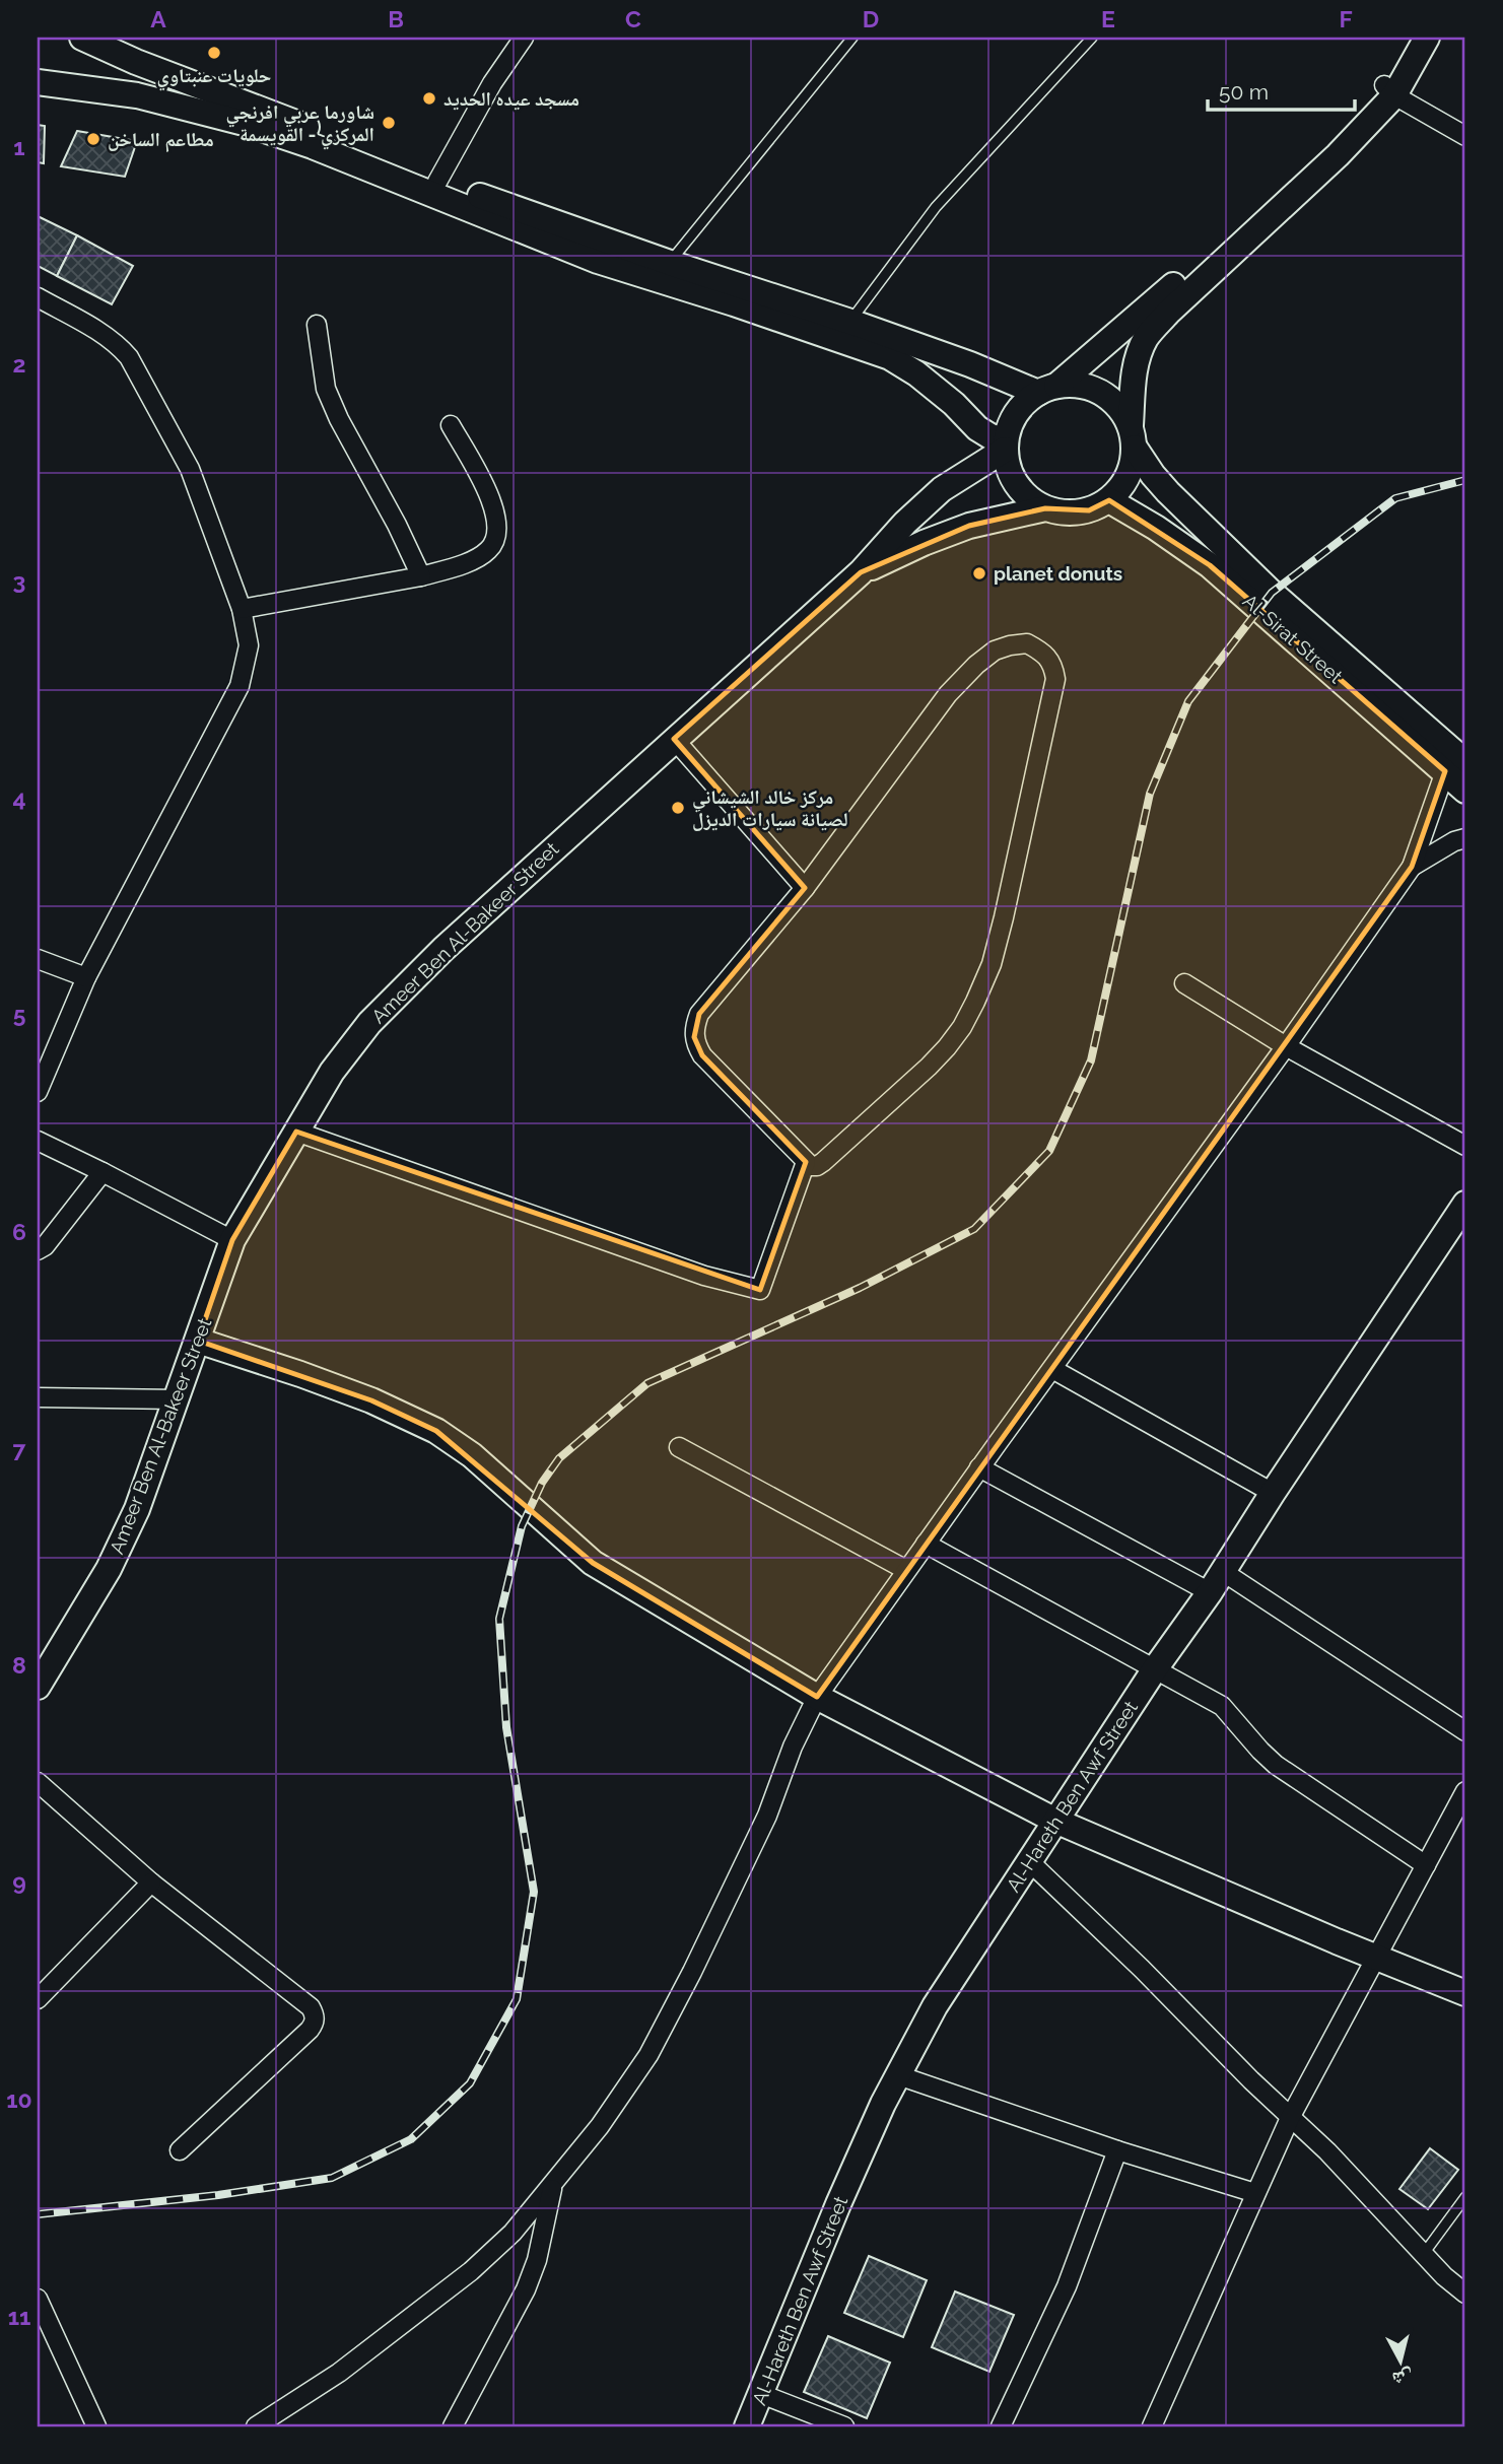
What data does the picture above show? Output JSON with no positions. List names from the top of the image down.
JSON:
{
  "streets": {
    "street": ["Al-Sirat Street", "Ameer Ben Al-Bakeer Street", "Al-Hareth Ben Awf Street"]
  },
  "crossings": [
    ["Al-Sirat Street", "Ameer Ben Al-Bakeer Street"]
  ],
  "places": [
    "حلويات عنبتاوي",
    "مسجد عيده الحديد",
    "شاورما عربي افرنجي المركزي - القويسمة",
    "مطاعم الساخن",
    "planet donuts",
    "مركز خالد الشيشاني لصيانة سيارات الديزل"
  ],
  "scale_bar": "50 m",
  "north": "bottom",
  "grid": {
    "columns": [
      "A",
      "B",
      "C",
      "D",
      "E",
      "F"
    ],
    "rows": [
      "1",
      "2",
      "3",
      "4",
      "5",
      "6",
      "7",
      "8",
      "9",
      "10",
      "11"
    ]
  }
}
